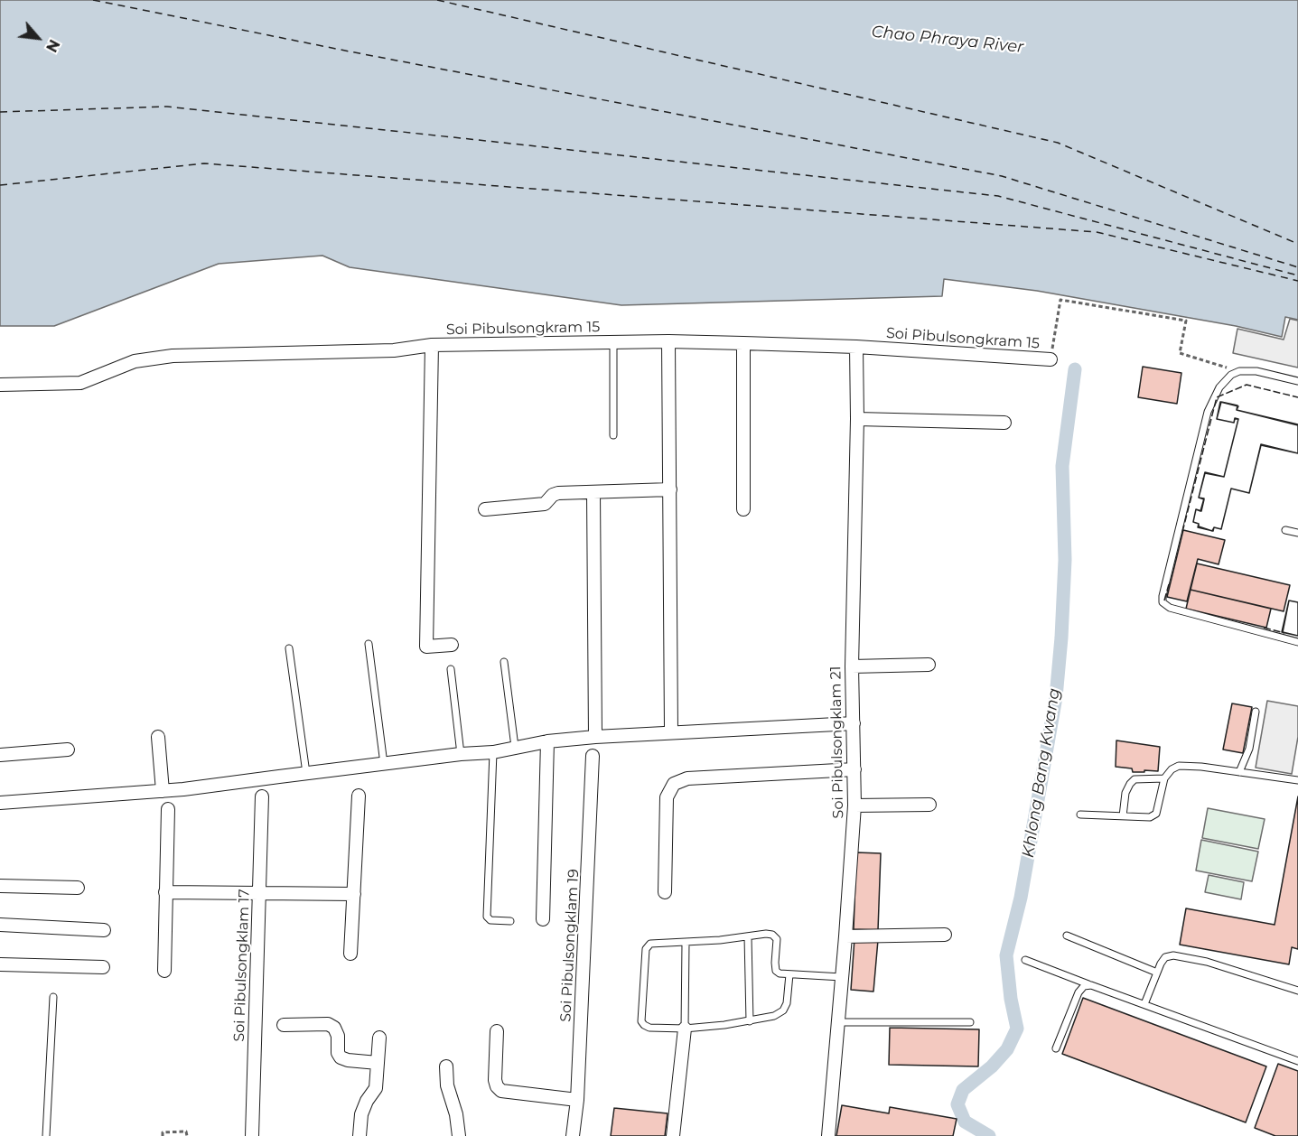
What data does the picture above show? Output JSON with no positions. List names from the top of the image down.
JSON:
{
  "streets": {
    "street": [
      "Soi Pibulsongkram 15",
      "Soi Pibulsongklam 21",
      "Soi Pibulsongklam 19",
      "Soi Pibulsongklam 17"
    ]
  },
  "crossings": [
    ["Soi Pibulsongkram 15", "Soi Pibulsongklam 21"]
  ],
  "water": ["Chao Phraya River", "Khlong Bang Kwang"],
  "north": "bottom right"
}
